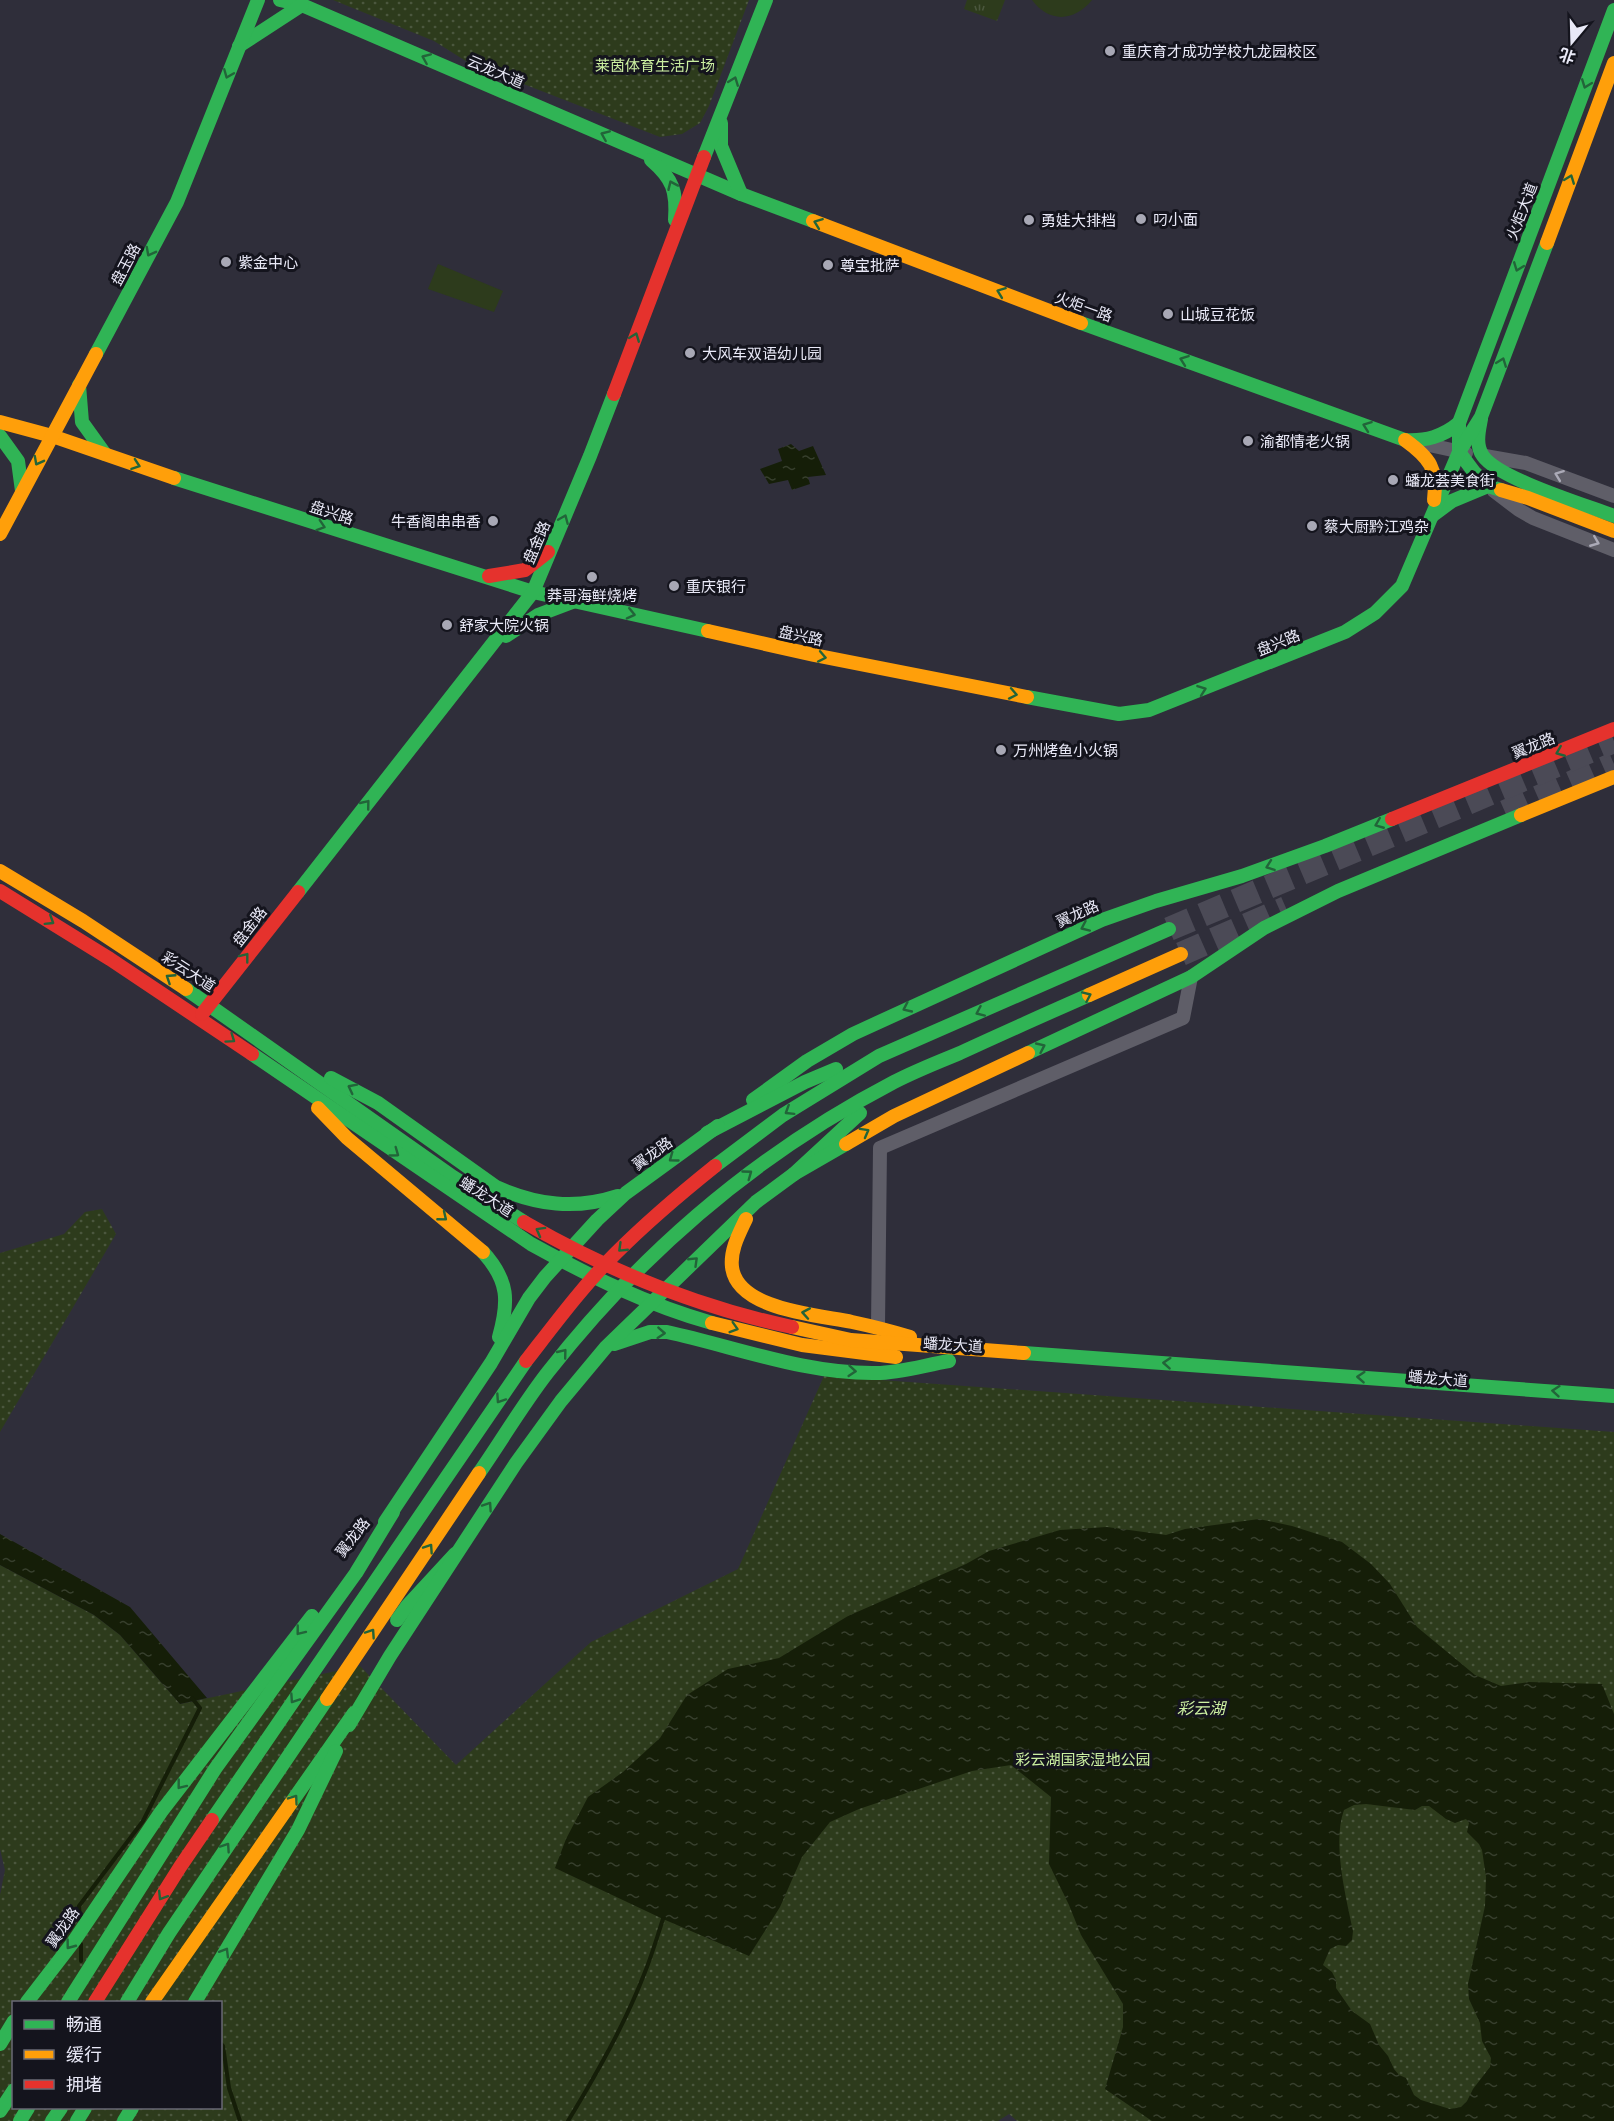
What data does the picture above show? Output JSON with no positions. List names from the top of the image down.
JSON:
{
  "streets": {
    "main road": [
      "云龙大道",
      "火炬大道",
      "盘玉路",
      "火炬一路",
      "盘兴路",
      "盘金路",
      "翼龙路",
      "彩云大道",
      "蟠龙大道"
    ]
  },
  "crossings": [
    ["云龙大道", "火炬一路"],
    ["云龙大道", "盘金路"],
    ["火炬大道", "火炬一路"],
    ["火炬大道", "盘兴路"],
    ["盘玉路", "盘兴路"],
    ["火炬一路", "盘金路"],
    ["盘兴路", "盘金路"],
    ["盘金路", "彩云大道"],
    ["彩云大道", "蟠龙大道"]
  ],
  "one_way": [
    "云龙大道",
    "盘玉路",
    "火炬一路",
    "盘兴路",
    "盘金路"
  ],
  "water": ["彩云湖"],
  "parks": ["莱茵体育生活广场", "彩云湖国家湿地公园"],
  "places": [
    "重庆育才成功学校九龙园校区",
    "叼小面",
    "勇娃大排档",
    "紫金中心",
    "尊宝批萨",
    "山城豆花饭",
    "大风车双语幼儿园",
    "渝都情老火锅",
    "蟠龙荟美食街",
    "牛香阁串串香",
    "蔡大厨黔江鸡杂",
    "莽哥海鲜烧烤",
    "重庆银行",
    "舒家大院火锅",
    "万州烤鱼小火锅"
  ],
  "legend": ["畅通", "缓行", "拥堵"],
  "north": "bottom"
}
